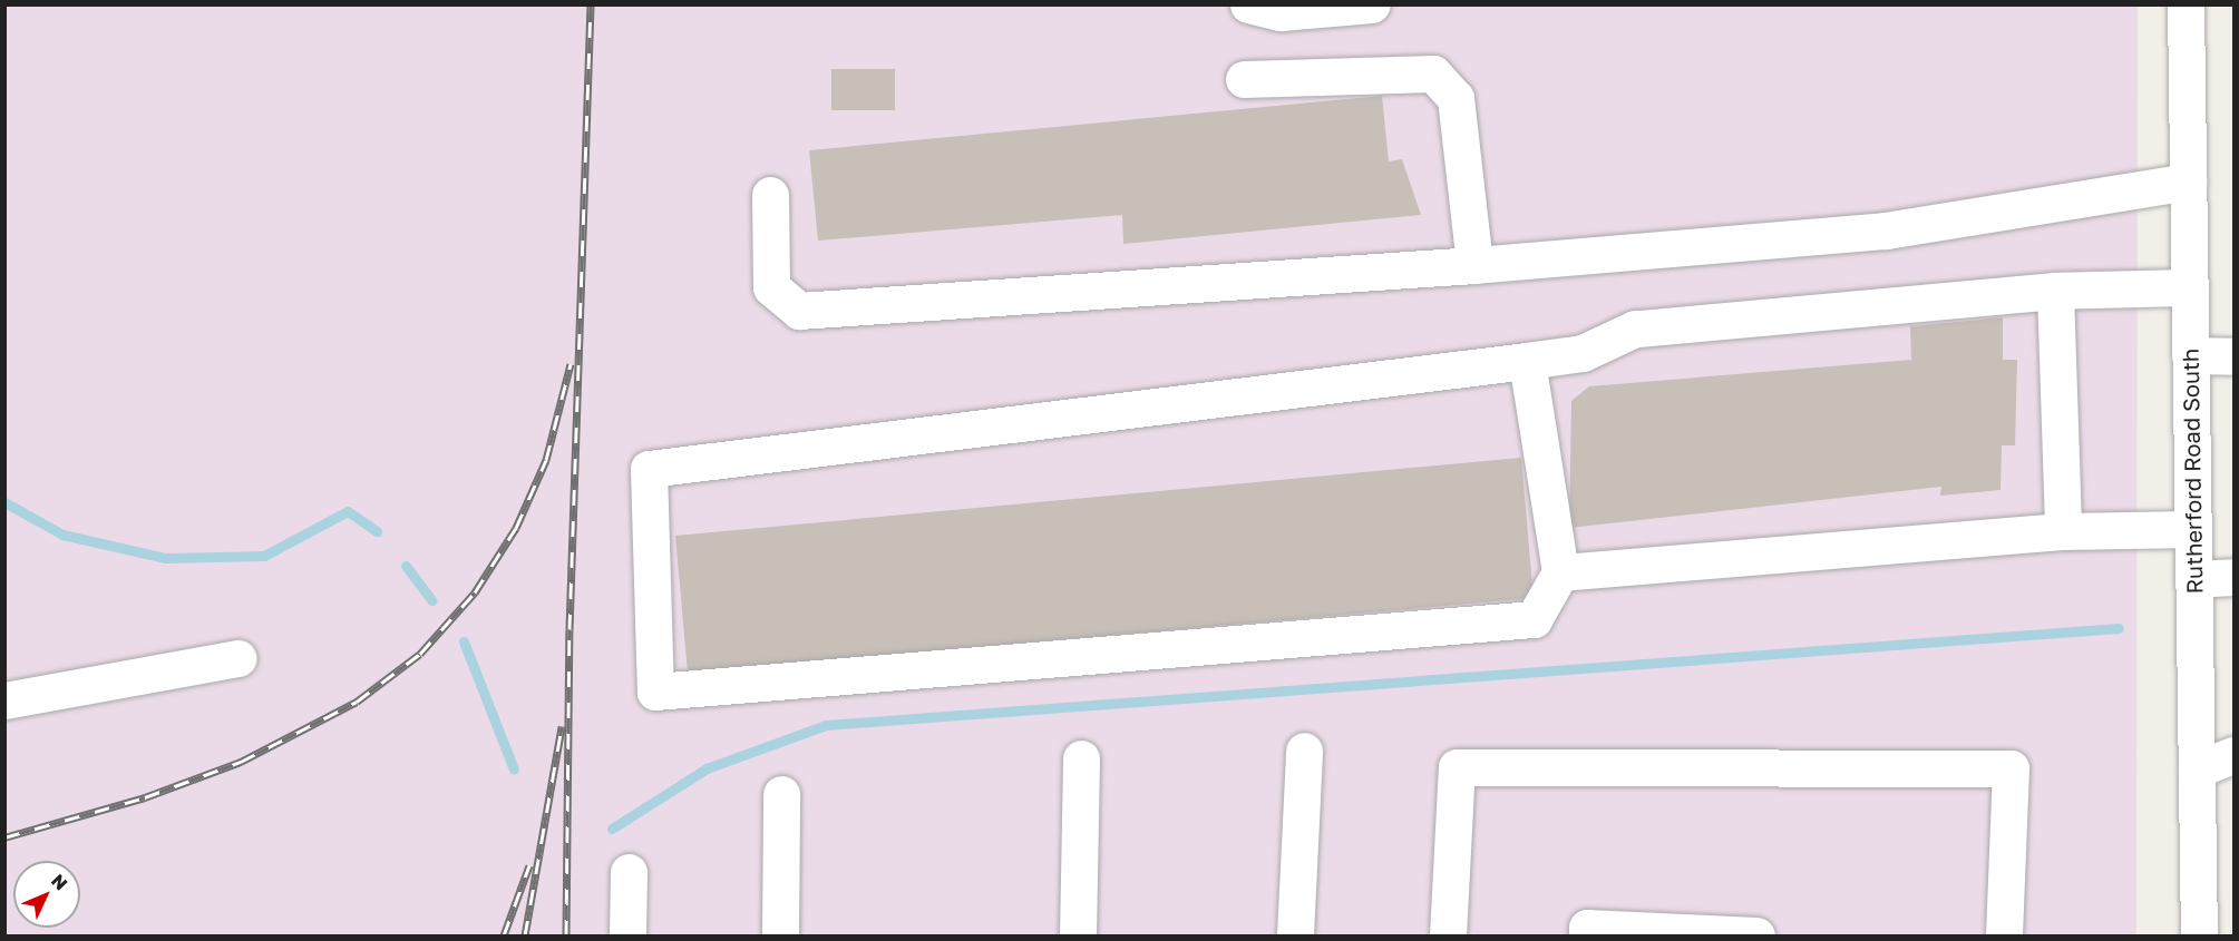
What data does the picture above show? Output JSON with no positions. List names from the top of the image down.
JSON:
{
  "streets": {
    "street": ["Rutherford Road South"]
  },
  "north": "top right"
}
